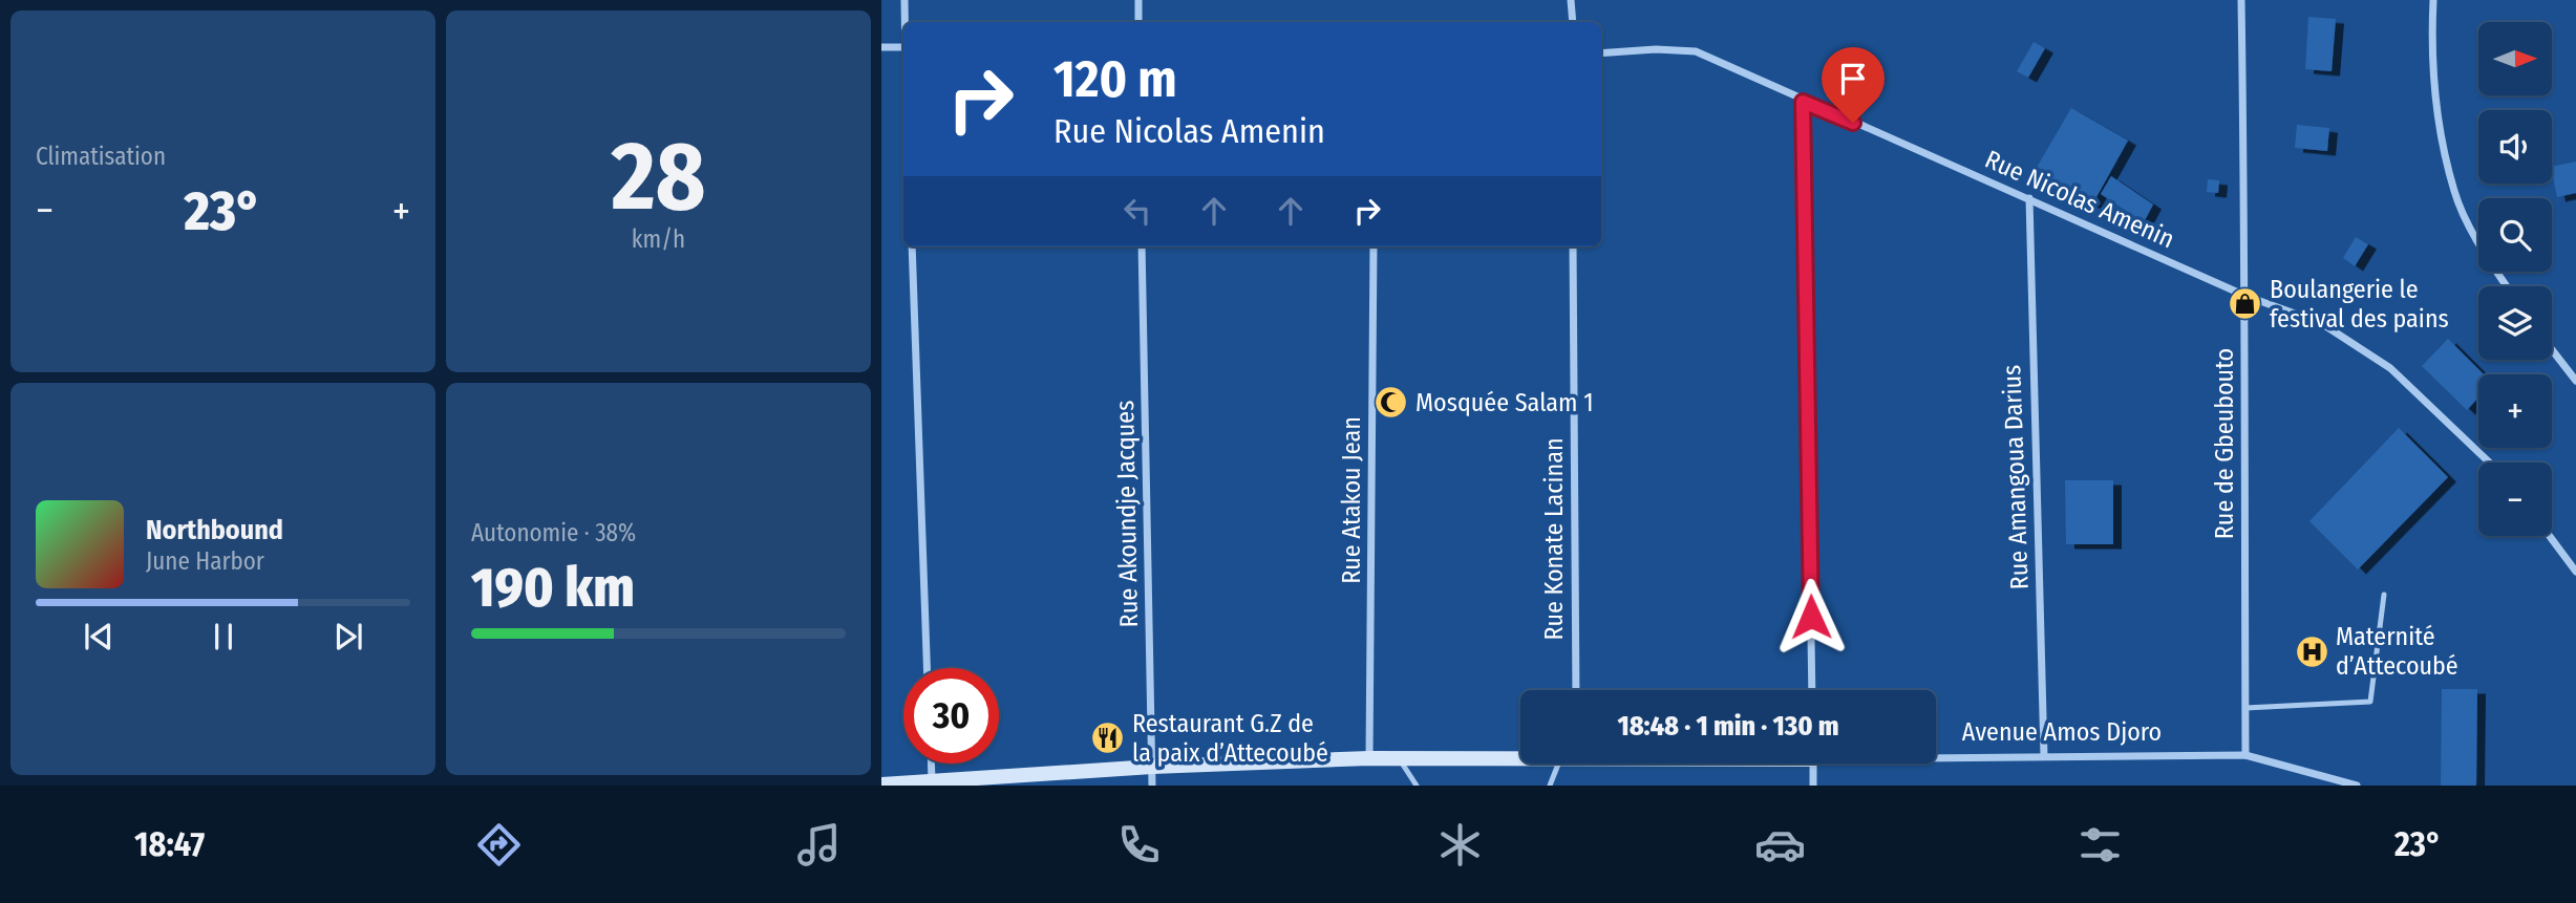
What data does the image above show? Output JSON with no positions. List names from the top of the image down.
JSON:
{
  "streets": {
    "street": [
      "Rue Nicolas Amenin",
      "Rue de Gbeubouto",
      "Rue Amangoua Darius",
      "Rue Atakou Jean",
      "Rue Akoundje Jacques",
      "Rue Konate Lacinan",
      "Avenue Amos Djoro"
    ]
  },
  "crossings": [
    ["Rue Nicolas Amenin", "Rue de Gbeubouto"],
    ["Rue Nicolas Amenin", "Rue Amangoua Darius"],
    ["Rue de Gbeubouto", "Avenue Amos Djoro"],
    ["Rue Amangoua Darius", "Avenue Amos Djoro"],
    ["Rue Atakou Jean", "Avenue Amos Djoro"],
    ["Rue Akoundje Jacques", "Avenue Amos Djoro"]
  ],
  "places": {
    "shop": ["Boulangerie le festival des pains"],
    "mosque": ["Mosquée Salam 1"],
    "hospital": ["Maternité d’Attecoubé"],
    "restaurant": ["Restaurant G.Z de la paix d’Attecoubé"]
  },
  "north": "right",
  "page": {
    "tile": [
      "Climatisation",
      ["28", "km/h"],
      ["Autonomie · 38%", "190 km"]
    ],
    "map_buttons": ["+", "−"],
    "turn": ["120 m", "Rue Nicolas Amenin"],
    "heat": ["−", "23°", "+"],
    "song": ["Northbound", "June Harbor"],
    "limit": "30",
    "trip": "18:48 · 1 min · 130 m",
    "tabs": ["18:47", "23°"]
  }
}
